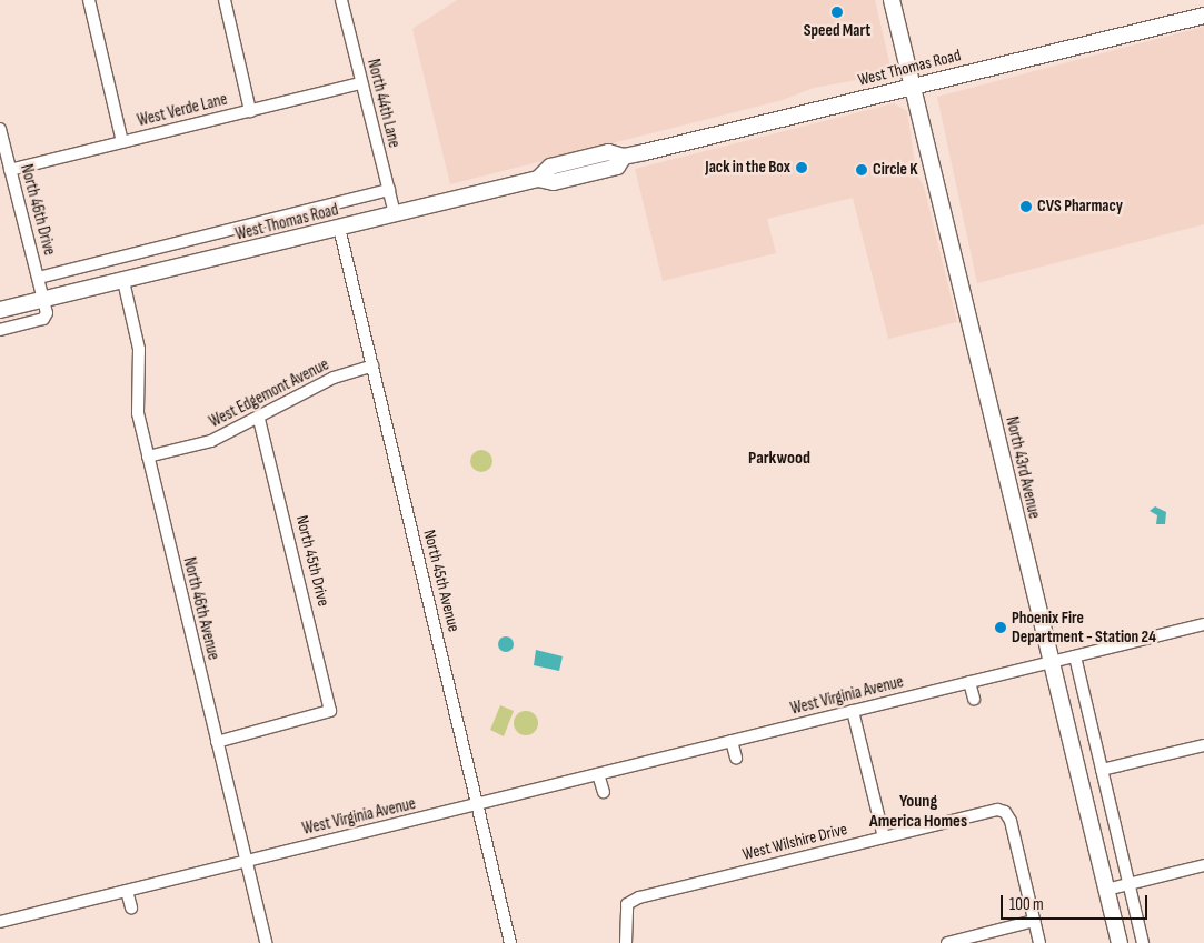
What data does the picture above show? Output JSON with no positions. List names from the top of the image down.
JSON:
{
  "streets": {
    "main road": ["West Thomas Road", "North 43rd Avenue"],
    "street": [
      "North 44th Lane",
      "West Verde Lane",
      "North 46th Drive",
      "West Edgemont Avenue",
      "North 45th Drive",
      "North 45th Avenue",
      "North 46th Avenue",
      "West Virginia Avenue",
      "West Wilshire Drive"
    ]
  },
  "crossings": [
    ["West Thomas Road", "North 44th Lane"],
    ["West Thomas Road", "North 46th Drive"],
    ["West Thomas Road", "North 43rd Avenue"],
    ["West Thomas Road", "North 45th Avenue"],
    ["West Thomas Road", "North 46th Avenue"],
    ["North 44th Lane", "West Verde Lane"],
    ["West Verde Lane", "North 46th Drive"],
    ["West Edgemont Avenue", "North 45th Drive"],
    ["West Edgemont Avenue", "North 45th Avenue"],
    ["West Edgemont Avenue", "North 46th Avenue"],
    ["North 43rd Avenue", "West Virginia Avenue"],
    ["North 45th Drive", "North 46th Avenue"],
    ["North 45th Avenue", "West Virginia Avenue"],
    ["North 46th Avenue", "West Virginia Avenue"]
  ],
  "districts": ["Parkwood", "Young America Homes"],
  "places": [
    "Speed Mart",
    "Jack in the Box",
    "Circle K",
    "CVS Pharmacy",
    "Phoenix Fire Department - Station 24"
  ],
  "scale_bar": "100 m"
}
